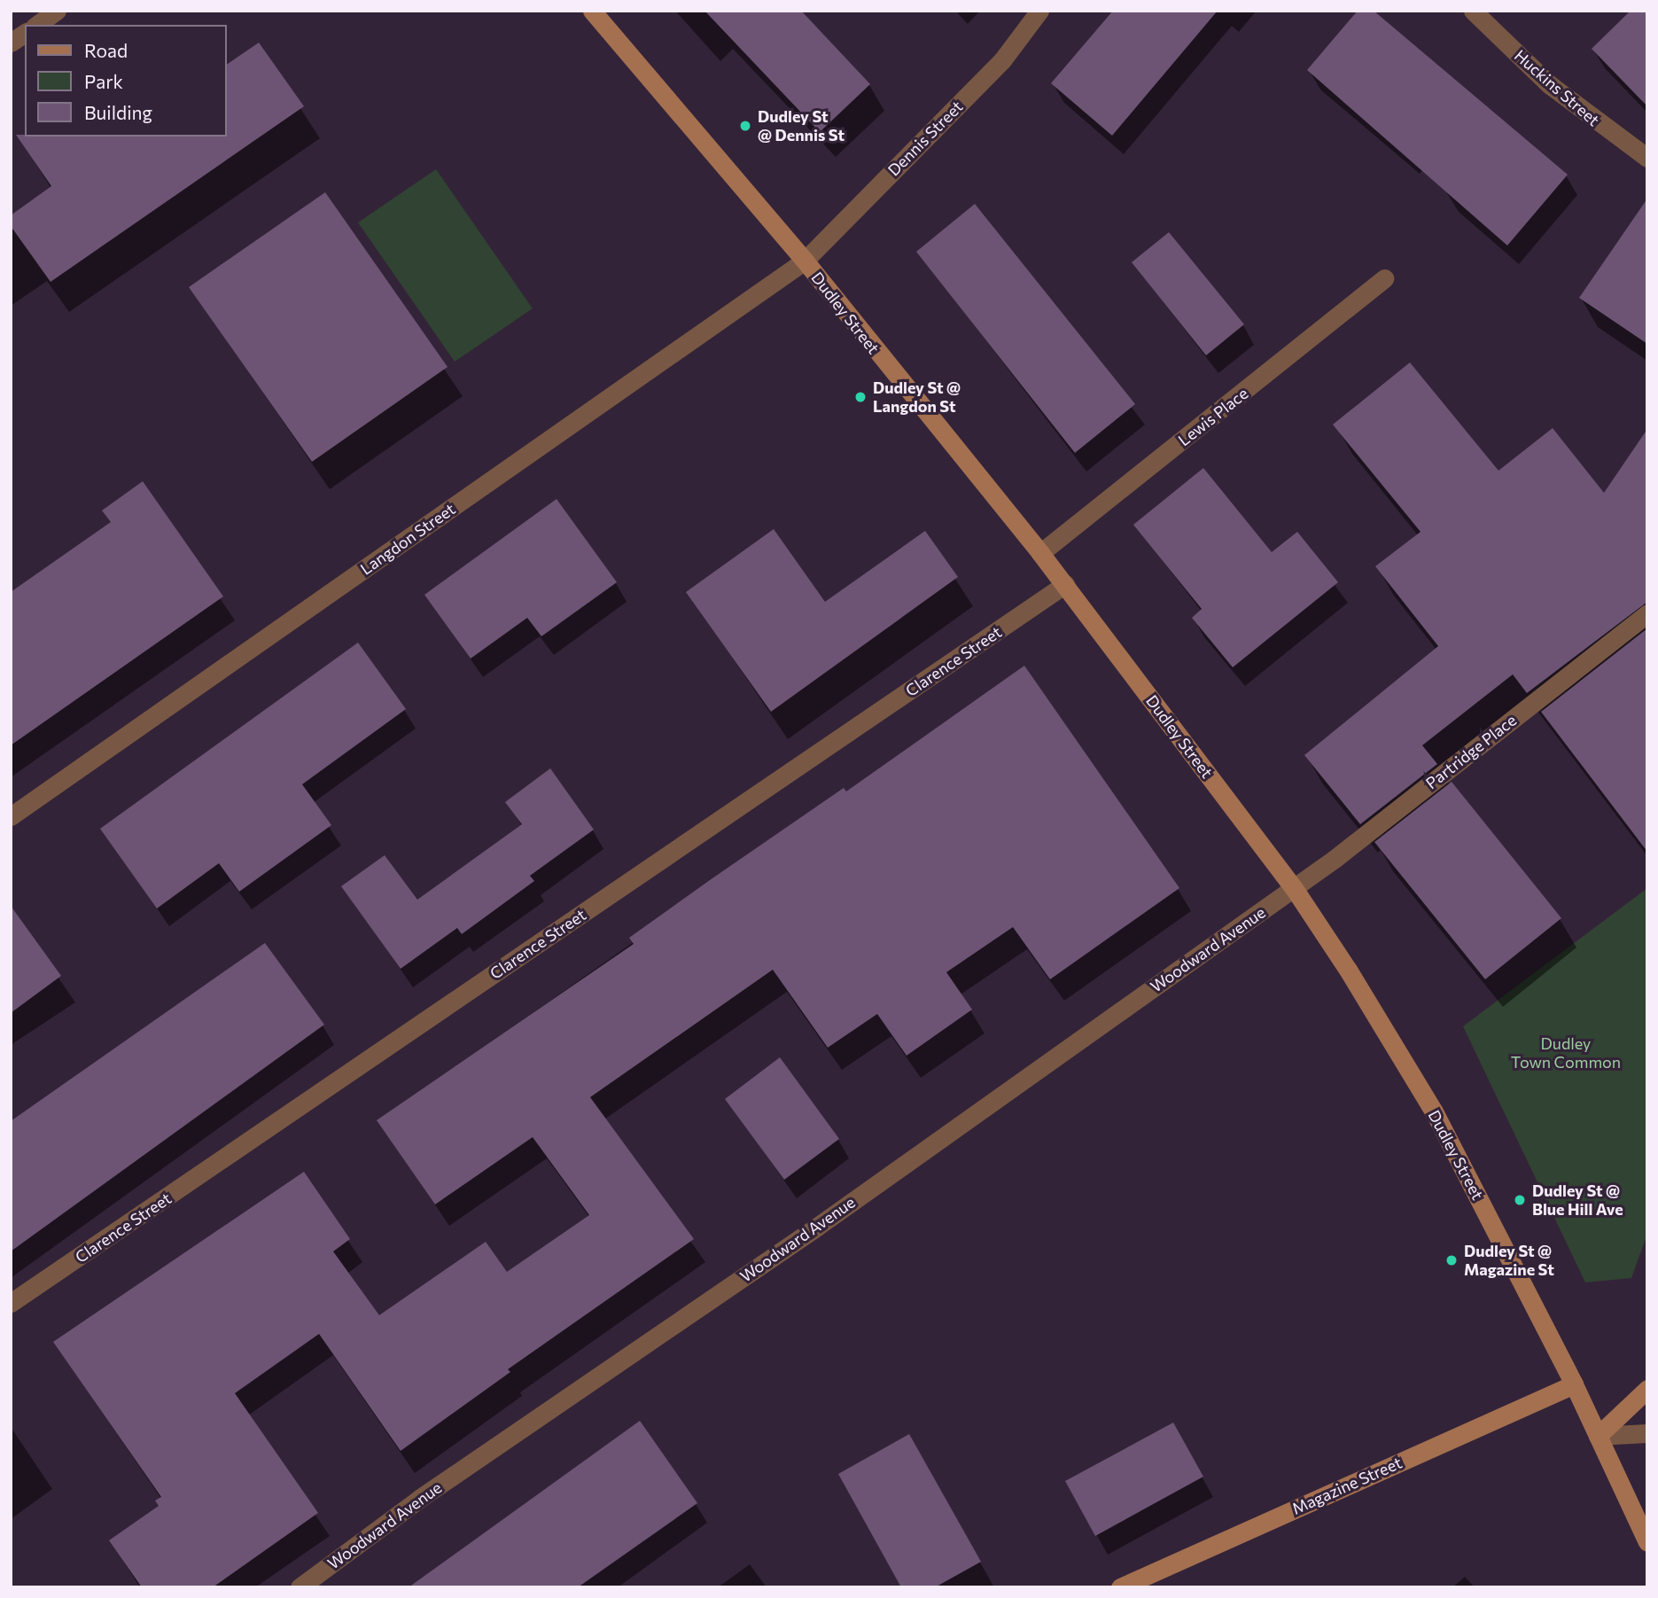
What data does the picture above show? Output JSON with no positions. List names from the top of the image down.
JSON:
{
  "streets": {
    "main road": ["Dudley Street", "Magazine Street"],
    "street": [
      "Huckins Street",
      "Dennis Street",
      "Lewis Place",
      "Langdon Street",
      "Clarence Street",
      "Partridge Place",
      "Woodward Avenue"
    ]
  },
  "crossings": [
    ["Dennis Street", "Dudley Street"],
    ["Dennis Street", "Langdon Street"],
    ["Dudley Street", "Lewis Place"],
    ["Dudley Street", "Langdon Street"],
    ["Dudley Street", "Clarence Street"],
    ["Dudley Street", "Partridge Place"],
    ["Dudley Street", "Woodward Avenue"],
    ["Dudley Street", "Magazine Street"],
    ["Partridge Place", "Woodward Avenue"]
  ],
  "parks": ["Dudley Town Common"],
  "places": [
    "Dudley St @ Dennis St",
    "Dudley St @ Langdon St",
    "Dudley St @ Blue Hill Ave",
    "Dudley St @ Magazine St"
  ],
  "legend": ["Road", "Park", "Building"]
}
